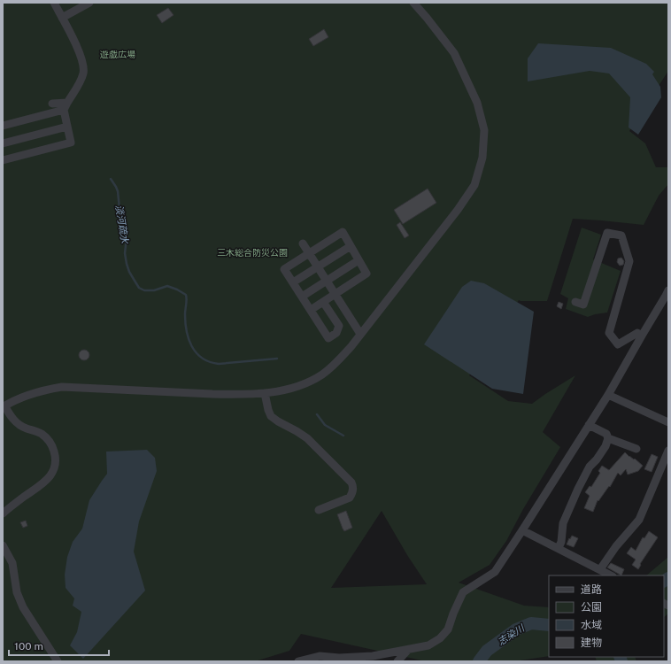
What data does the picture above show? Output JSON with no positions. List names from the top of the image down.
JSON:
{
  "water": ["淡河疏水", "志染川"],
  "parks": ["遊戯広場", "三木総合防災公園"],
  "legend": [
    "道路",
    "公園",
    "水域",
    "建物"
  ],
  "scale_bar": "100 m"
}
